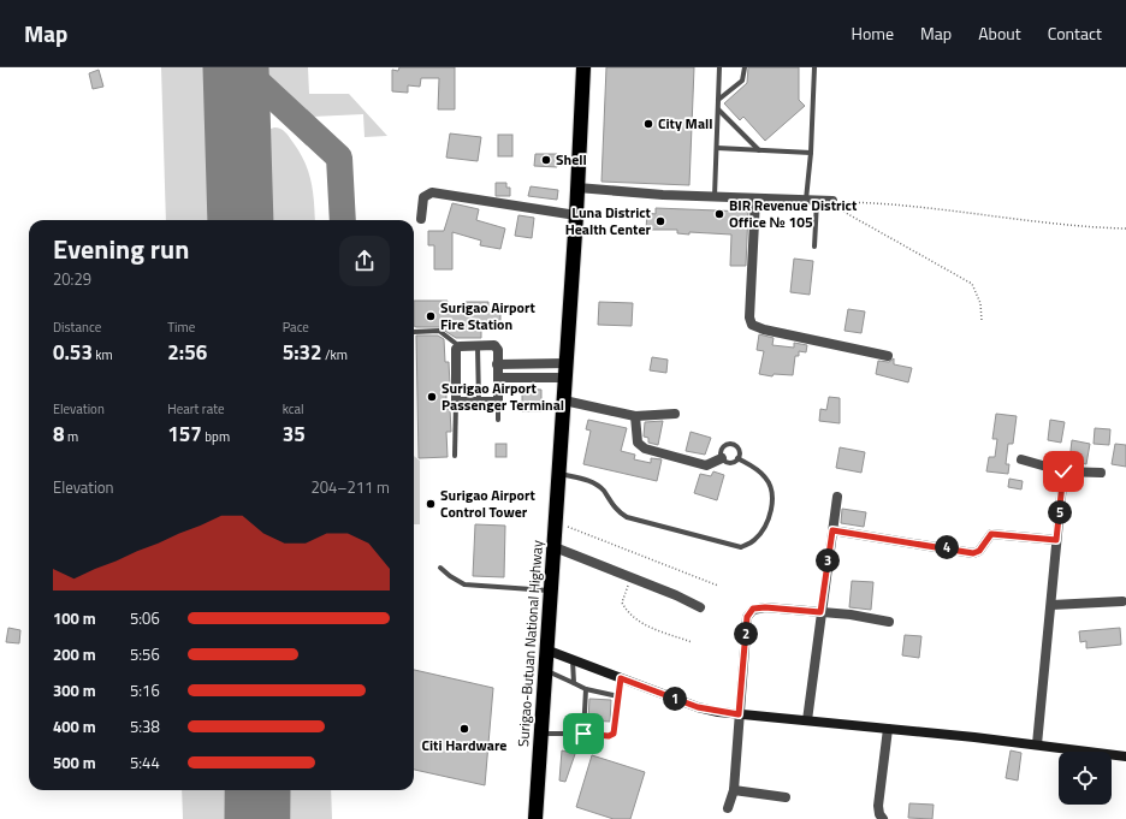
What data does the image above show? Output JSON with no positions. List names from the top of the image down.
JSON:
{
  "streets": {
    "highway": ["Surigao-Butuan National Highway"]
  },
  "places": [
    "City Mall",
    "Shell",
    "BIR Revenue District Office № 105",
    "Luna District Health Center",
    "Surigao Airport Fire Station",
    "Surigao Airport Passenger Terminal",
    "Surigao Airport Control Tower",
    "Citi Hardware"
  ],
  "page": {
    "header": "Map",
    "nav": [
      "Home",
      "Map",
      "About",
      "Contact"
    ],
    "heading": ["Evening run", "20:29"],
    "stats": [
      ["Distance", "0.53 km"],
      ["Time", "2:56"],
      ["Pace", "5:32 /km"],
      ["Elevation", "8 m"],
      ["Heart rate", "157 bpm"],
      ["kcal", "35"]
    ],
    "chart": ["Elevation", "204–211 m"],
    "pins": [
      "5",
      "4",
      "3",
      "2",
      "1"
    ],
    "list": [
      {
        "name": "100 m",
        "note": "5:06"
      },
      {
        "name": "200 m",
        "note": "5:56"
      },
      {
        "name": "300 m",
        "note": "5:16"
      },
      {
        "name": "400 m",
        "note": "5:38"
      },
      {
        "name": "500 m",
        "note": "5:44"
      }
    ]
  }
}
